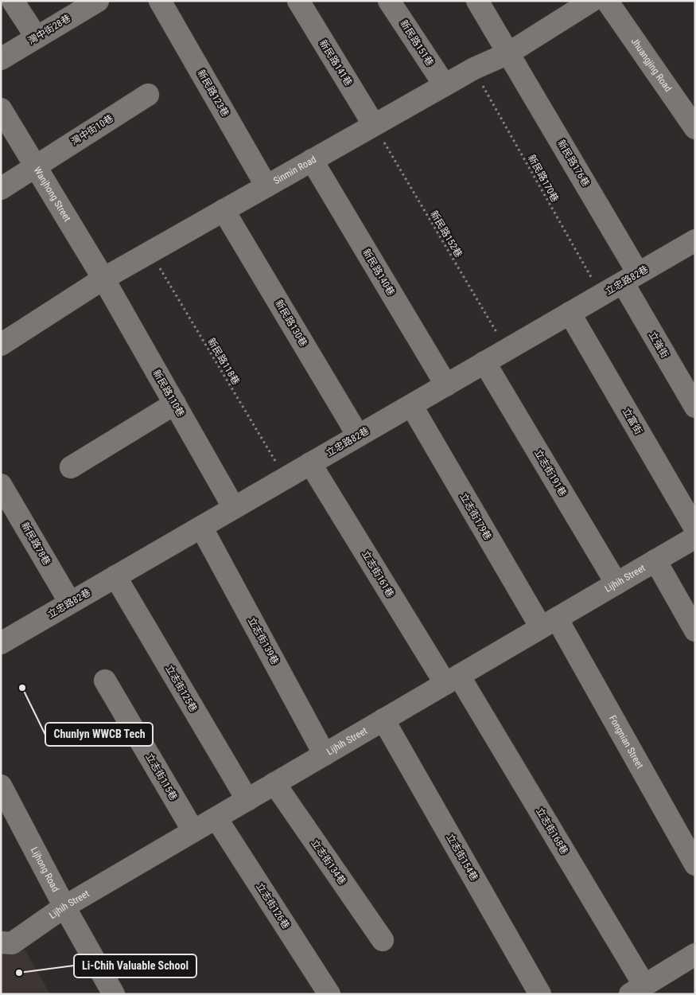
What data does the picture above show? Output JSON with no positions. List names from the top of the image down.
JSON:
{
  "streets": {
    "street": [
      "灣中街28巷",
      "新民路151巷",
      "新民路141巷",
      "Jhuangjing Road",
      "新民路123巷",
      "灣中街10巷",
      "新民路176巷",
      "Sinmin Road",
      "Wanjhong Street",
      "新民路140巷",
      "立忠路82巷",
      "新民路130巷",
      "立強街",
      "新民路110巷",
      "立富街",
      "立志街191巷",
      "立志街179巷",
      "新民路78巷",
      "立志街161巷",
      "Lijhih Street",
      "立志街139巷",
      "立志街125巷",
      "Fongnian Street",
      "立志街115巷",
      "立志街168巷",
      "立志街154巷",
      "立志街134巷",
      "Lijhong Road",
      "立志街126巷"
    ],
    "path": ["新民路170巷", "新民路152巷", "新民路118巷"]
  },
  "crossings": [
    ["新民路151巷", "Sinmin Road"],
    ["新民路141巷", "Sinmin Road"],
    ["新民路141巷", "新民路152巷"],
    ["新民路123巷", "Sinmin Road"],
    ["灣中街10巷", "Wanjhong Street"],
    ["新民路176巷", "Sinmin Road"],
    ["新民路176巷", "立忠路82巷"],
    ["新民路176巷", "立強街"],
    ["Sinmin Road", "新民路170巷"],
    ["Sinmin Road", "Wanjhong Street"],
    ["Sinmin Road", "新民路152巷"],
    ["Sinmin Road", "新民路140巷"],
    ["Sinmin Road", "新民路130巷"],
    ["Sinmin Road", "新民路118巷"],
    ["Sinmin Road", "新民路110巷"],
    ["新民路170巷", "立忠路82巷"],
    ["Wanjhong Street", "新民路110巷"],
    ["新民路152巷", "立忠路82巷"],
    ["新民路140巷", "立忠路82巷"],
    ["立忠路82巷", "新民路130巷"],
    ["立忠路82巷", "立強街"],
    ["立忠路82巷", "新民路118巷"],
    ["立忠路82巷", "新民路110巷"],
    ["立忠路82巷", "立富街"],
    ["立忠路82巷", "立志街191巷"],
    ["立忠路82巷", "立志街179巷"],
    ["立忠路82巷", "新民路78巷"],
    ["立忠路82巷", "立志街161巷"],
    ["立忠路82巷", "立志街139巷"],
    ["立忠路82巷", "立志街125巷"],
    ["立志街191巷", "Lijhih Street"],
    ["立志街179巷", "Lijhih Street"],
    ["立志街179巷", "Fongnian Street"],
    ["立志街161巷", "Lijhih Street"],
    ["立志街161巷", "立志街168巷"],
    ["Lijhih Street", "立志街139巷"],
    ["Lijhih Street", "立志街125巷"],
    ["Lijhih Street", "Fongnian Street"],
    ["Lijhih Street", "立志街115巷"],
    ["Lijhih Street", "立志街168巷"],
    ["Lijhih Street", "立志街154巷"],
    ["Lijhih Street", "立志街134巷"],
    ["Lijhih Street", "Lijhong Road"],
    ["Lijhih Street", "立志街126巷"]
  ],
  "places": ["Chunlyn WWCB Tech", "Li-Chih Valuable School"]
}
